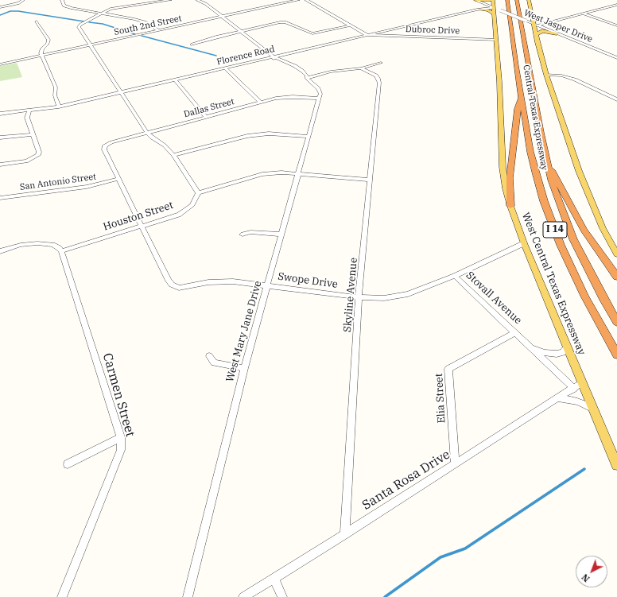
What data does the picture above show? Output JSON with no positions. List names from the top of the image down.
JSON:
{
  "streets": {
    "highway": ["Central Texas Expressway", "I 14"],
    "main road": ["West Central Texas Expressway"],
    "street": [
      "South 2nd Street",
      "West Jasper Drive",
      "Dubroc Drive",
      "Florence Road",
      "Dallas Street",
      "San Antonio Street",
      "Houston Street",
      "Swope Drive",
      "Skyline Avenue",
      "Stovall Avenue",
      "West Mary Jane Drive",
      "Carmen Street",
      "Elia Street",
      "Santa Rosa Drive"
    ]
  },
  "crossings": [
    ["West Jasper Drive", "West Central Texas Expressway"],
    ["Dubroc Drive", "Florence Road"],
    ["Dubroc Drive", "West Central Texas Expressway"],
    ["Dallas Street", "San Antonio Street"],
    ["Dallas Street", "West Mary Jane Drive"],
    ["Houston Street", "Swope Drive"],
    ["Houston Street", "Carmen Street"],
    ["Swope Drive", "Skyline Avenue"],
    ["Swope Drive", "Stovall Avenue"],
    ["Swope Drive", "West Mary Jane Drive"],
    ["West Central Texas Expressway", "Stovall Avenue"],
    ["West Central Texas Expressway", "Santa Rosa Drive"],
    ["Skyline Avenue", "Santa Rosa Drive"],
    ["Stovall Avenue", "Elia Street"],
    ["Stovall Avenue", "Santa Rosa Drive"],
    ["Elia Street", "Santa Rosa Drive"]
  ],
  "north": "bottom left"
}
